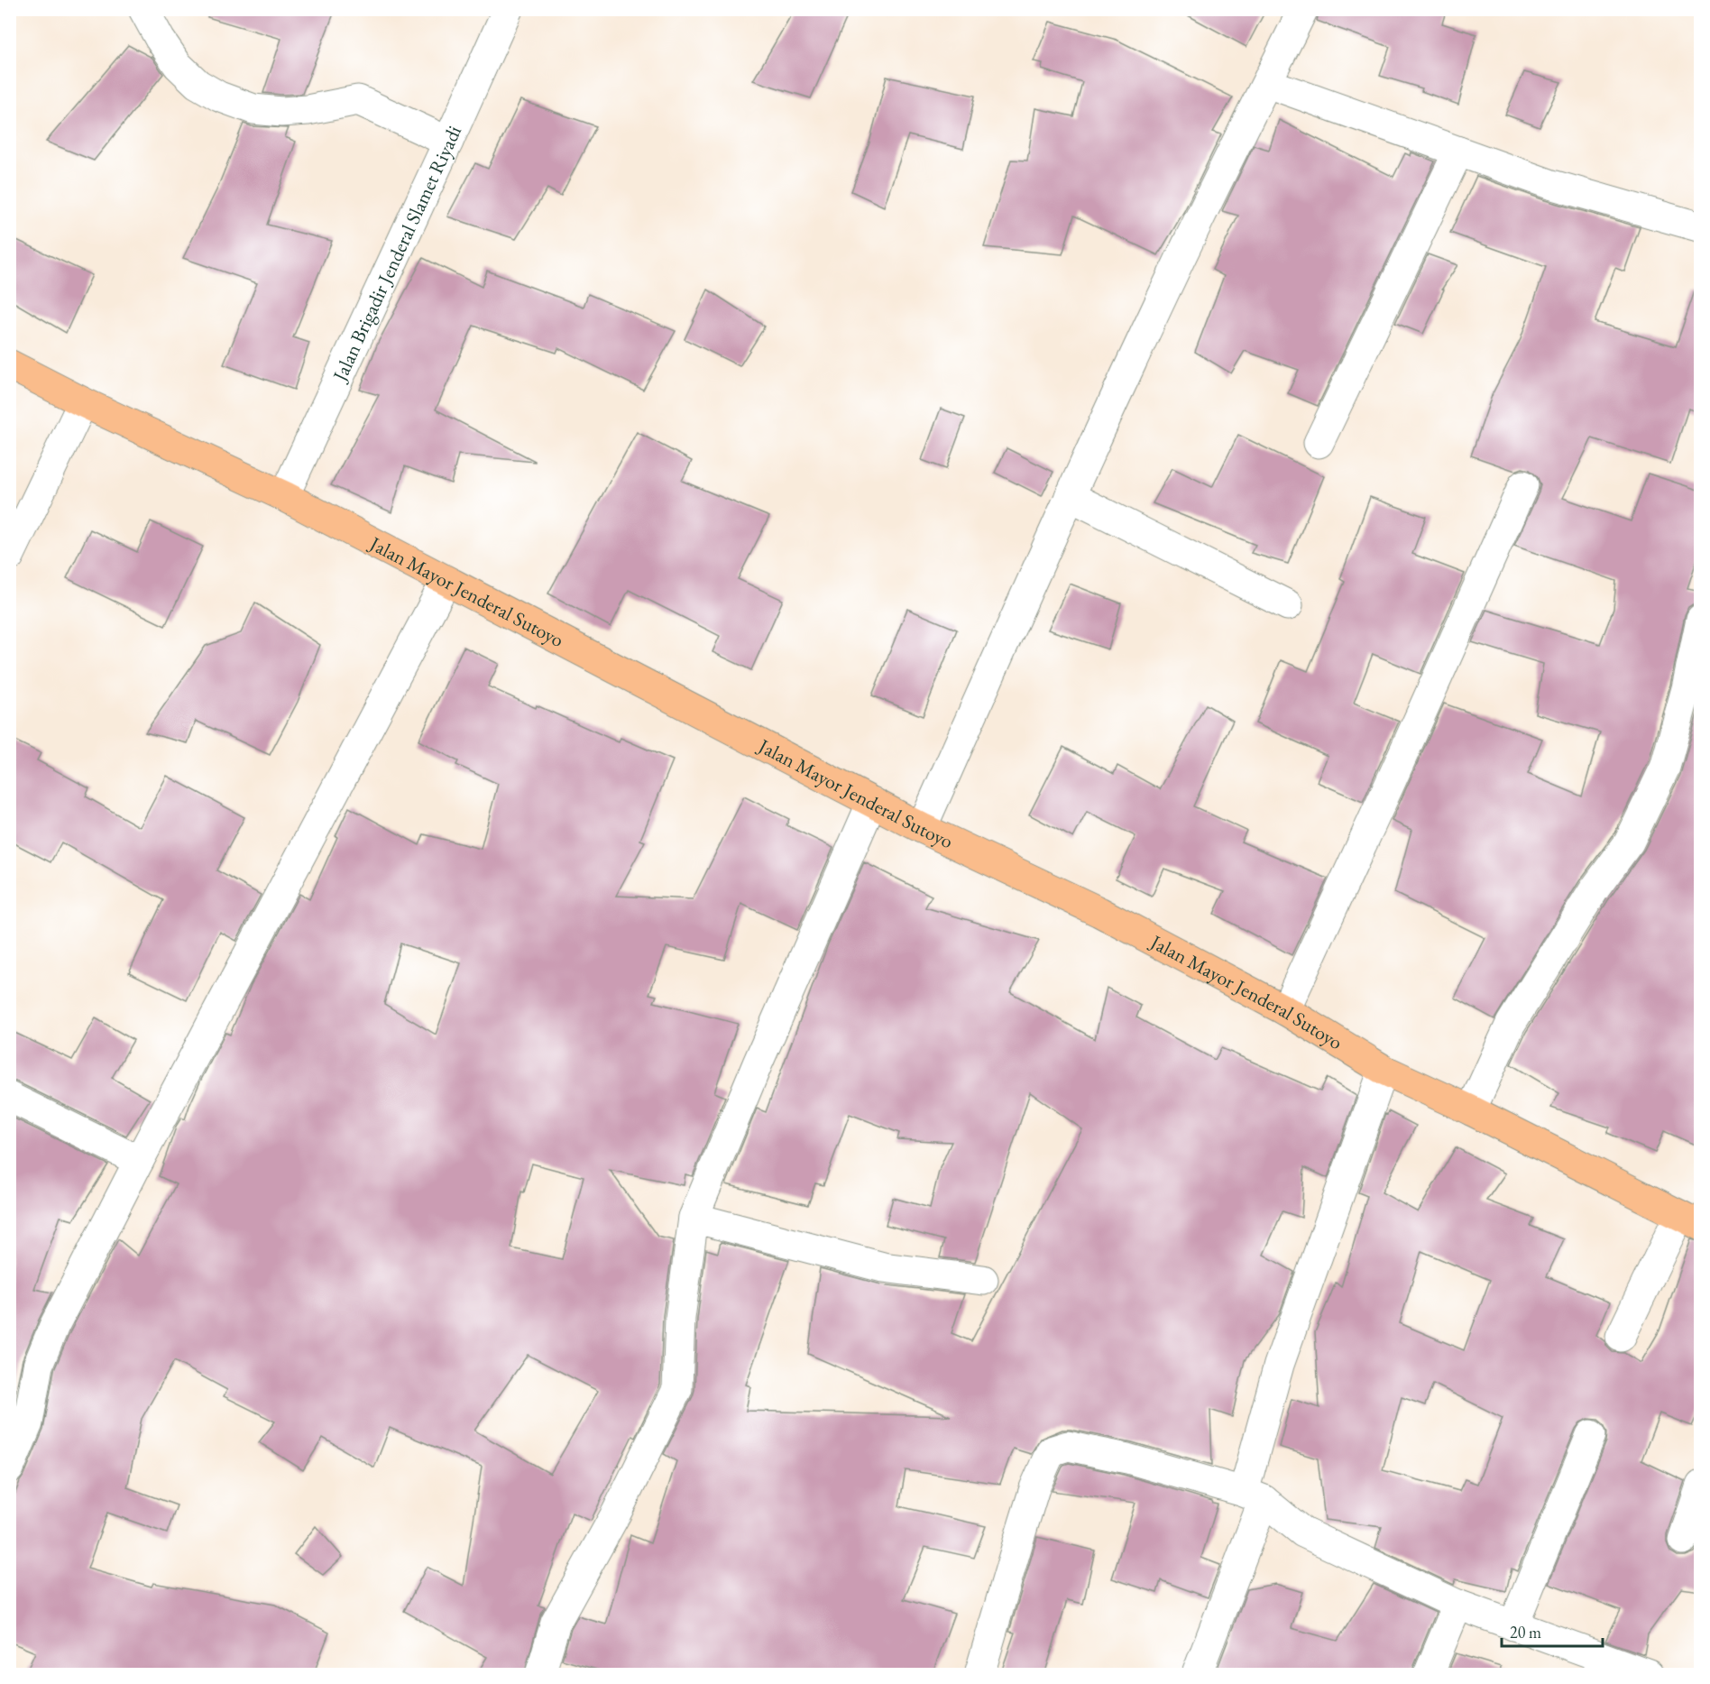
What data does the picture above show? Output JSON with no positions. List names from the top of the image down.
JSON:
{
  "streets": {
    "main road": ["Jalan Mayor Jenderal Sutoyo"],
    "street": ["Jalan Brigadir Jenderal Slamet Riyadi"]
  },
  "crossings": [
    ["Jalan Brigadir Jenderal Slamet Riyadi", "Jalan Mayor Jenderal Sutoyo"]
  ],
  "scale_bar": "20 m"
}
